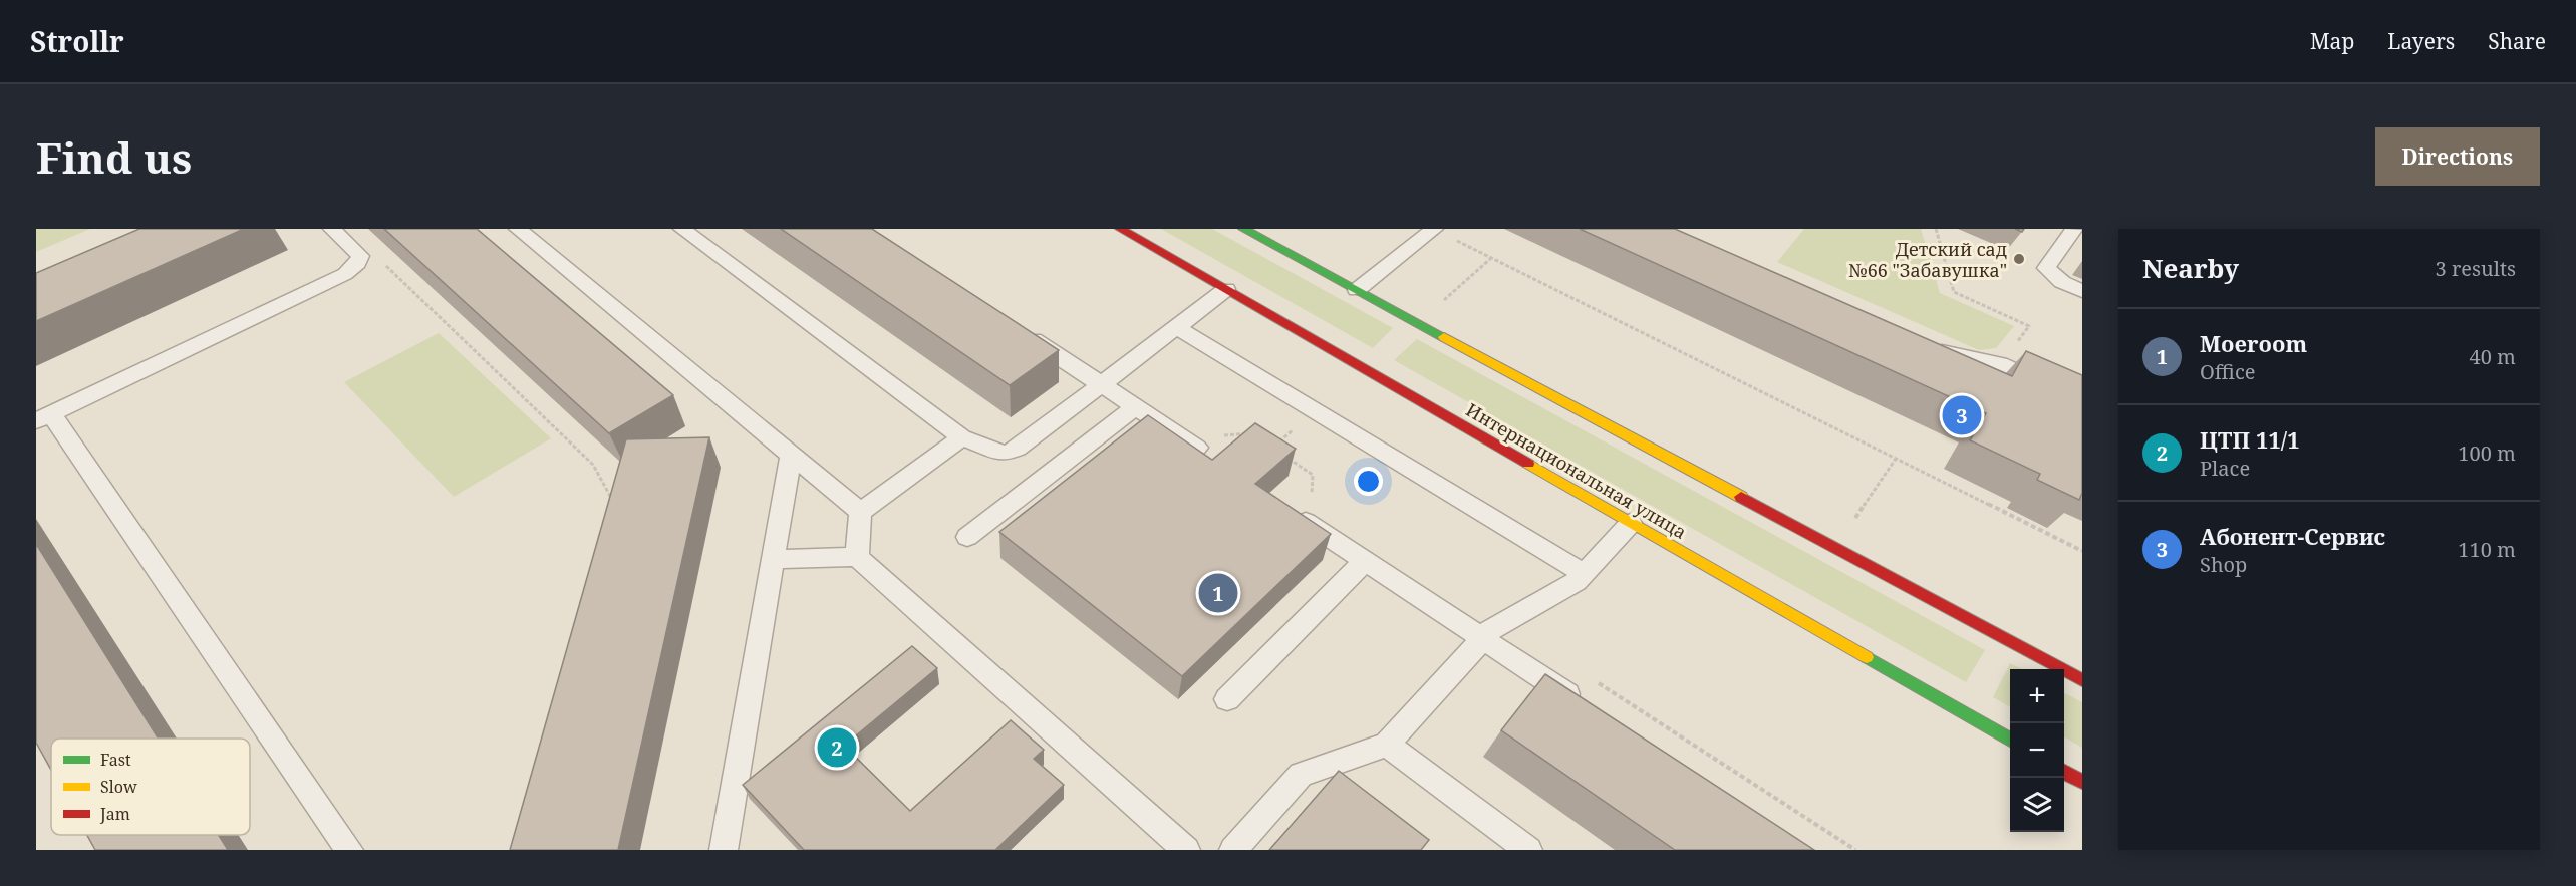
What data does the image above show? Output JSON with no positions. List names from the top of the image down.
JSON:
{
  "streets": {
    "main road": ["Интернациональная улица"]
  },
  "places": ["Детский сад №66 \"Забавушка\""],
  "legend": ["Fast", "Slow", "Jam"],
  "page": {
    "header": "Strollr",
    "nav": ["Map", "Layers", "Share"],
    "buttons": "Directions",
    "title": "Find us",
    "heading": ["Nearby", "3 results"],
    "list": [
      {
        "mark": "1",
        "name": "Moeroom",
        "note": "Office",
        "value": "40 m"
      },
      {
        "mark": "2",
        "name": "ЦТП 11/1",
        "note": "Place",
        "value": "100 m"
      },
      {
        "mark": "3",
        "name": "Абонент-Сервис",
        "note": "Shop",
        "value": "110 m"
      }
    ],
    "pins": ["3", "1", "2"],
    "map_buttons": ["+", "−"]
  }
}
